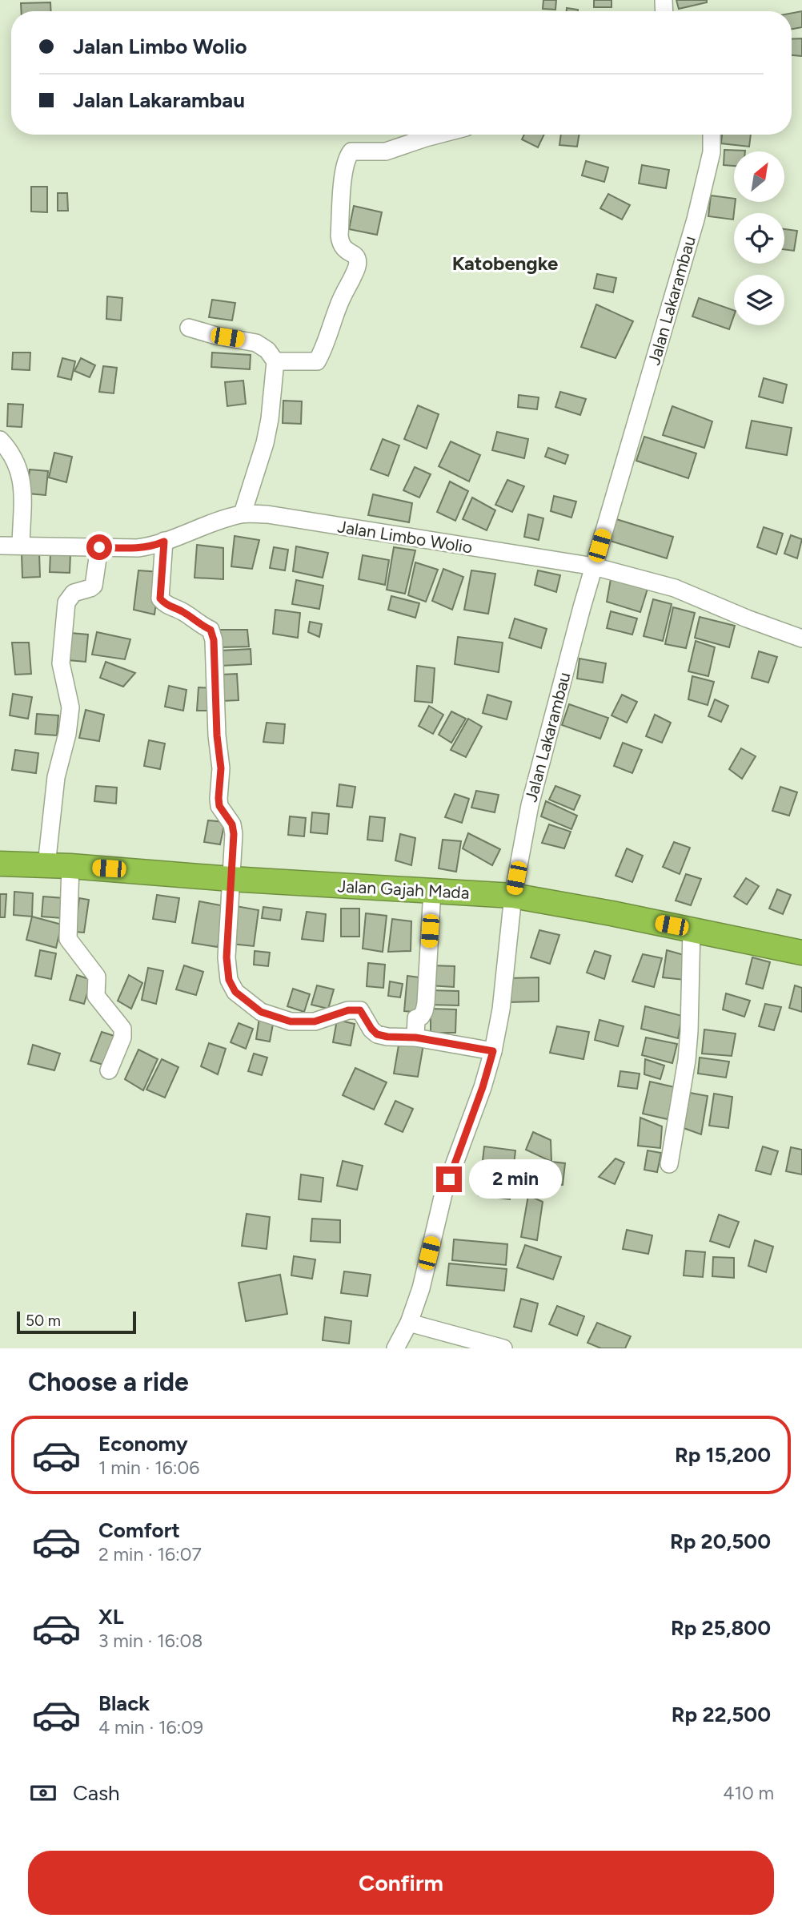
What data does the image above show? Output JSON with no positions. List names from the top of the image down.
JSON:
{
  "streets": {
    "highway": ["Jalan Gajah Mada"],
    "street": ["Jalan Lakarambau", "Jalan Limbo Wolio"]
  },
  "crossings": [
    ["Jalan Lakarambau", "Jalan Limbo Wolio"],
    ["Jalan Lakarambau", "Jalan Gajah Mada"]
  ],
  "districts": ["Katobengke"],
  "scale_bar": "50 m",
  "north": "top right",
  "page": {
    "banner": ["Jalan Limbo Wolio", "Jalan Lakarambau"],
    "bubble": "2 min",
    "scale": "50 m",
    "heading": "Choose a ride",
    "list": [
      {
        "name": "Economy",
        "note": "1 min · 16:06",
        "value": "Rp 15,200"
      },
      {
        "name": "Comfort",
        "note": "2 min · 16:07",
        "value": "Rp 20,500"
      },
      {
        "name": "XL",
        "note": "3 min · 16:08",
        "value": "Rp 25,800"
      },
      {
        "name": "Black",
        "note": "4 min · 16:09",
        "value": "Rp 22,500"
      }
    ],
    "pay": ["Cash", "410 m"],
    "buttons": "Confirm"
  }
}
